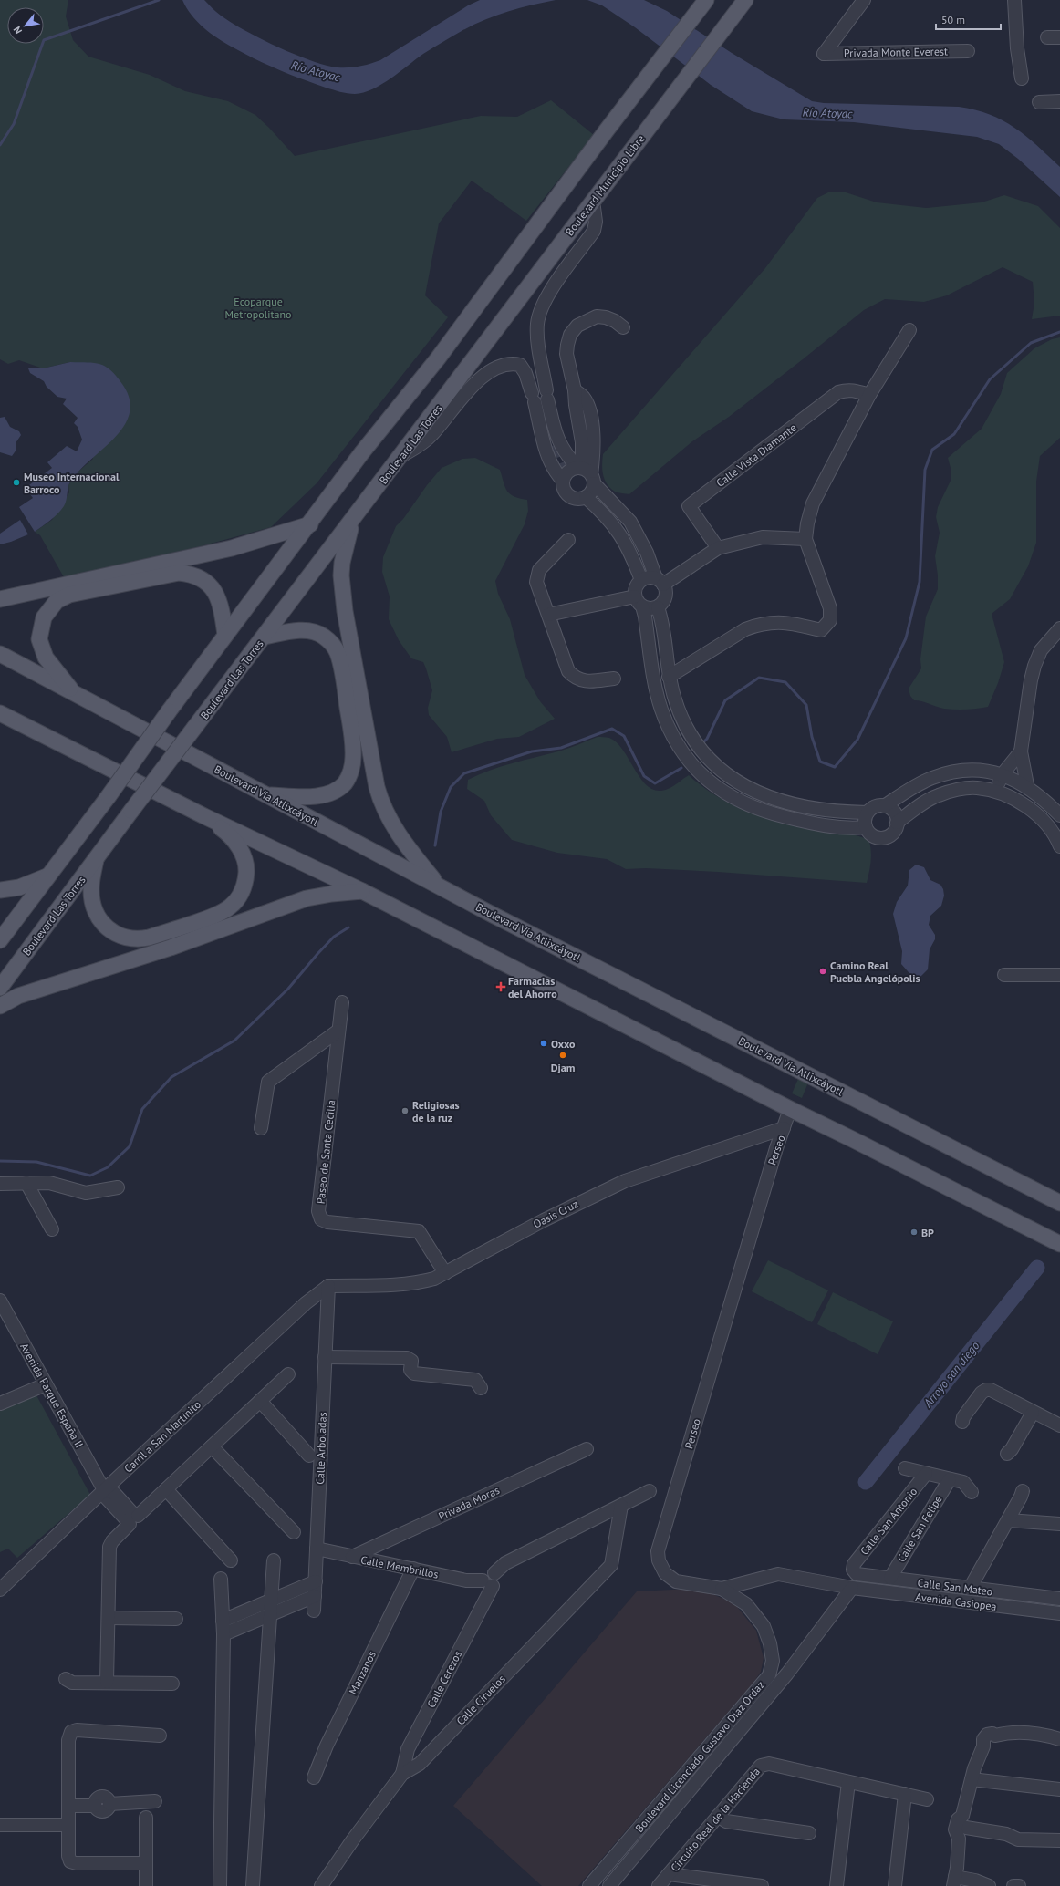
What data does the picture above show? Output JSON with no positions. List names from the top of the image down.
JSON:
{
  "streets": {
    "main road": ["Boulevard Municipio Libre", "Boulevard Las Torres", "Boulevard Vía Atlixcáyotl"],
    "street": [
      "Privada Monte Everest",
      "Calle Vista Diamante",
      "Perseo",
      "Paseo de Santa Cecilia",
      "Oasis Cruz",
      "Avenida Parque España II",
      "Carril a San Martinito",
      "Calle Arboladas",
      "Privada Moras",
      "Calle San Antonio",
      "Calle San Felipe",
      "Calle Membrillos",
      "Calle San Mateo",
      "Avenida Casiopea",
      "Manzanos",
      "Calle Cerezos",
      "Calle Ciruelos",
      "Boulevard Licenciado Gustavo Díaz Ordaz",
      "Circuito Real de la Hacienda"
    ]
  },
  "crossings": [
    ["Boulevard Municipio Libre", "Boulevard Las Torres"],
    ["Perseo", "Oasis Cruz"],
    ["Perseo", "Avenida Casiopea"],
    ["Perseo", "Boulevard Licenciado Gustavo Díaz Ordaz"],
    ["Paseo de Santa Cecilia", "Oasis Cruz"],
    ["Oasis Cruz", "Carril a San Martinito"],
    ["Oasis Cruz", "Calle Arboladas"],
    ["Avenida Parque España II", "Carril a San Martinito"],
    ["Carril a San Martinito", "Calle Arboladas"],
    ["Calle Arboladas", "Calle Membrillos"],
    ["Privada Moras", "Calle Membrillos"],
    ["Calle San Antonio", "Calle San Mateo"],
    ["Calle San Felipe", "Calle San Mateo"],
    ["Calle Membrillos", "Manzanos"],
    ["Calle Membrillos", "Calle Cerezos"],
    ["Avenida Casiopea", "Boulevard Licenciado Gustavo Díaz Ordaz"],
    ["Calle Cerezos", "Calle Ciruelos"]
  ],
  "water": ["Río Atoyac", "Arroyo san diego"],
  "parks": ["Ecoparque Metropolitano"],
  "places": {
    "other": [
      "Museo Internacional Barroco",
      "Camino Real Puebla Angelópolis",
      "Oxxo",
      "Djam",
      "Religiosas de la ruz",
      "BP"
    ],
    "health": ["Farmacias del Ahorro"]
  },
  "scale_bar": "50 m",
  "north": "bottom left"
}
